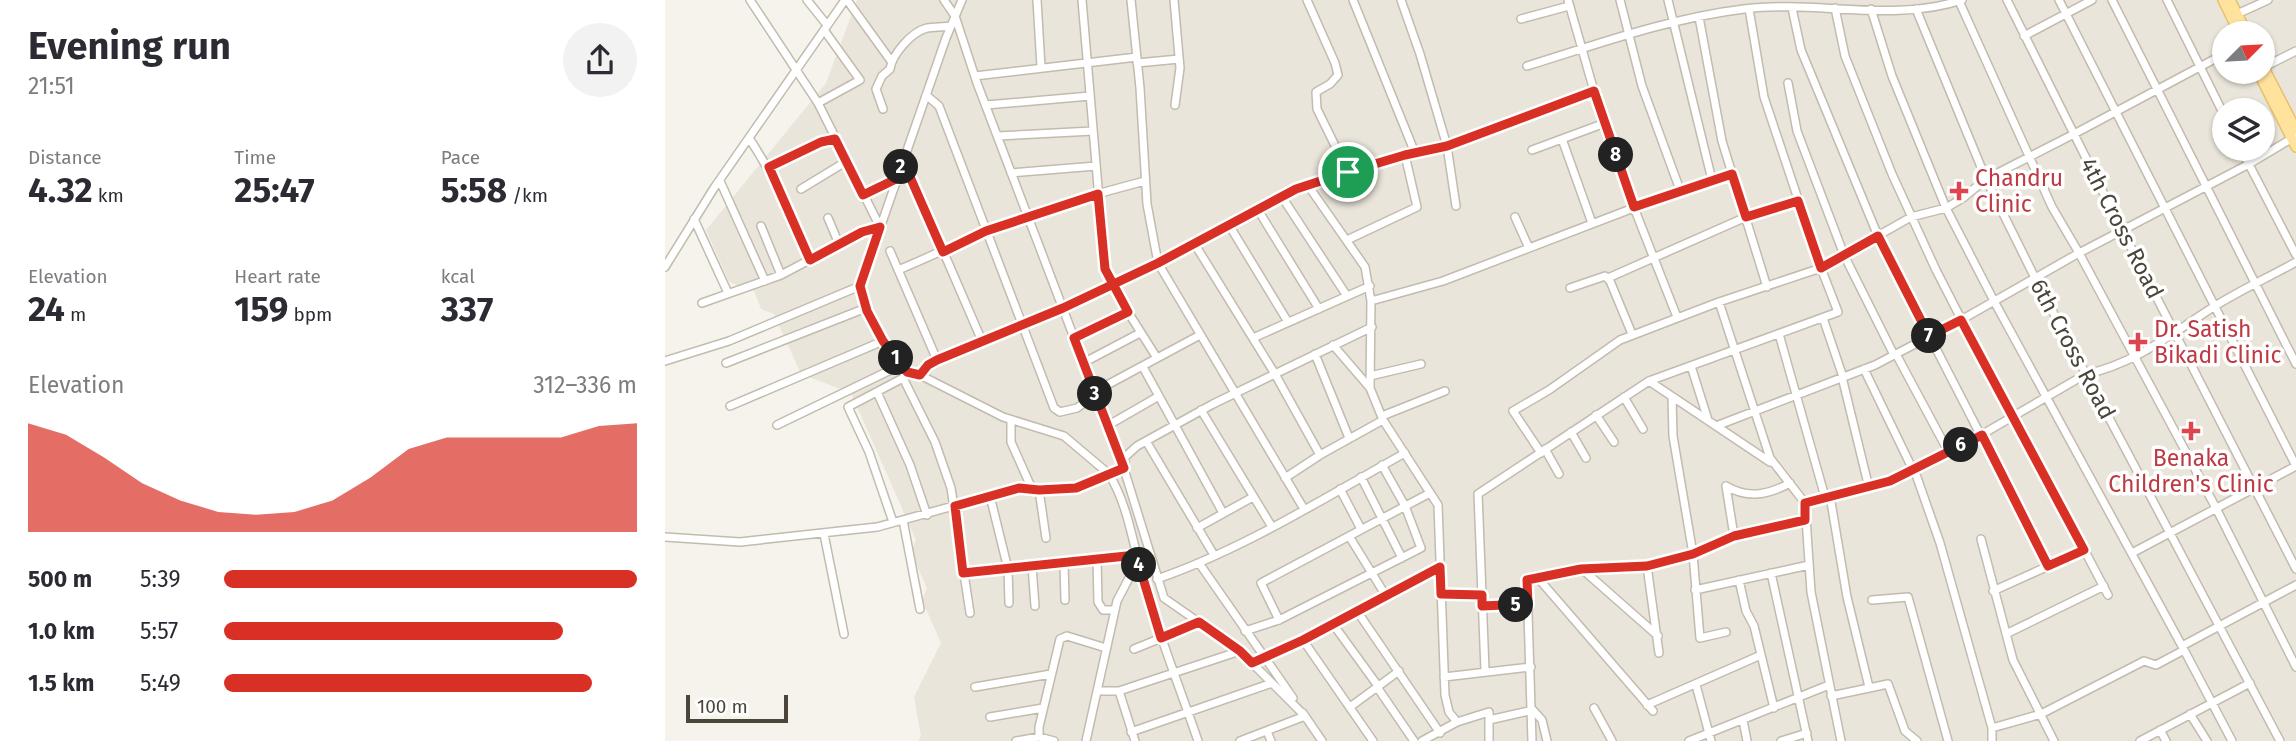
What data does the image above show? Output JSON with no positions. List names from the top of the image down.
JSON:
{
  "streets": {
    "street": ["4th Cross Road", "6th Cross Road"]
  },
  "places": {
    "health": ["Chandru Clinic", "Dr. Satish Bikadi Clinic", "Benaka Children's Clinic"]
  },
  "scale_bar": "100 m",
  "north": "top right",
  "page": {
    "heading": ["Evening run", "21:51"],
    "stats": [
      ["Distance", "4.32 km"],
      ["Time", "25:47"],
      ["Pace", "5:58 /km"],
      ["Elevation", "24 m"],
      ["Heart rate", "159 bpm"],
      ["kcal", "337"]
    ],
    "pins": [
      "8",
      "2",
      "7",
      "1",
      "3",
      "6",
      "4",
      "5"
    ],
    "chart": ["Elevation", "312–336 m"],
    "list": [
      {
        "name": "500 m",
        "note": "5:39"
      },
      {
        "name": "1.0 km",
        "note": "5:57"
      },
      {
        "name": "1.5 km",
        "note": "5:49"
      }
    ],
    "scale": "100 m"
  }
}
